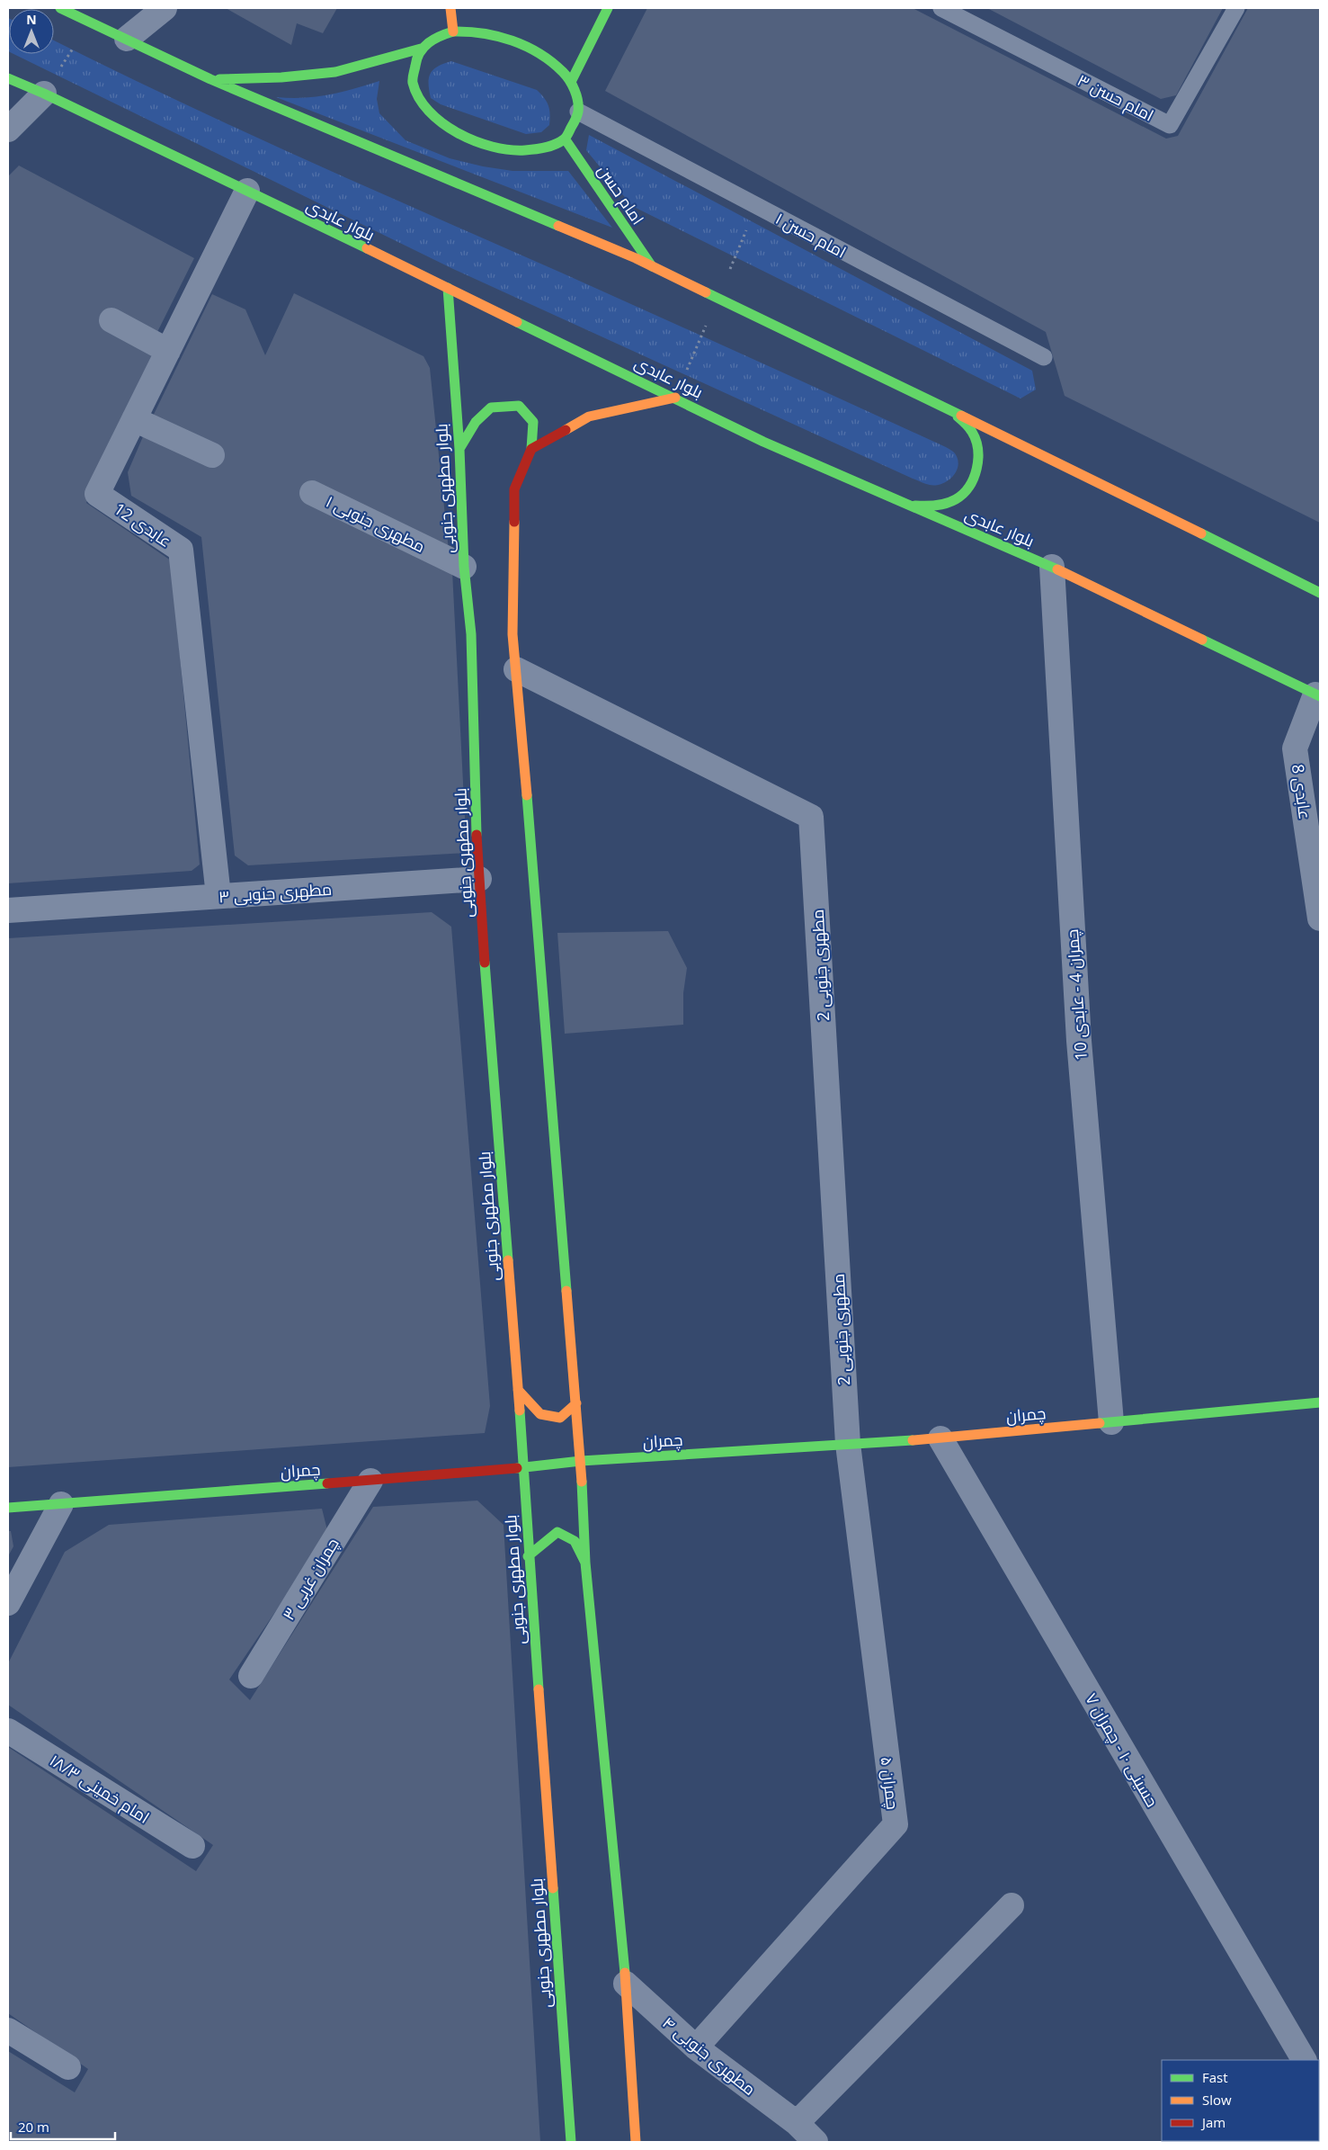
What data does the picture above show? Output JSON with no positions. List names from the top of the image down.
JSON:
{
  "streets": {
    "street": [
      "امام حسن",
      "بلوار عابدی",
      "بلوار مطهری جنوبی",
      "مطهری جنوبی ۱",
      "عابدی 12",
      "عابدی 8",
      "مطهری جنوبی ۳",
      "مطهری جنوبی 2",
      "چمران 4 - عابدی 10",
      "چمران",
      "چمران غربی ۳",
      "حسينی ۱۰ - چمران ۷",
      "چمران ۵",
      "امام خمینی ۱۸/۳",
      "مطهری جنوبی ۴"
    ],
    "lane": ["امام حسن ۳", "امام حسن ۱"]
  },
  "crossings": [
    ["امام حسن", "امام حسن ۱"],
    ["بلوار عابدی", "بلوار مطهری جنوبی"],
    ["بلوار عابدی", "عابدی 12"],
    ["بلوار عابدی", "عابدی 8"],
    ["بلوار عابدی", "چمران 4 - عابدی 10"],
    ["بلوار مطهری جنوبی", "مطهری جنوبی ۱"],
    ["بلوار مطهری جنوبی", "مطهری جنوبی ۳"],
    ["بلوار مطهری جنوبی", "چمران"],
    ["عابدی 12", "مطهری جنوبی ۳"],
    ["مطهری جنوبی 2", "چمران"],
    ["مطهری جنوبی 2", "چمران ۵"],
    ["چمران 4 - عابدی 10", "چمران"],
    ["چمران", "چمران غربی ۳"],
    ["چمران", "حسينی ۱۰ - چمران ۷"],
    ["چمران", "چمران ۵"],
    ["چمران ۵", "مطهری جنوبی ۴"]
  ],
  "legend": ["Fast", "Slow", "Jam"],
  "scale_bar": "20 m",
  "north": "top"
}
